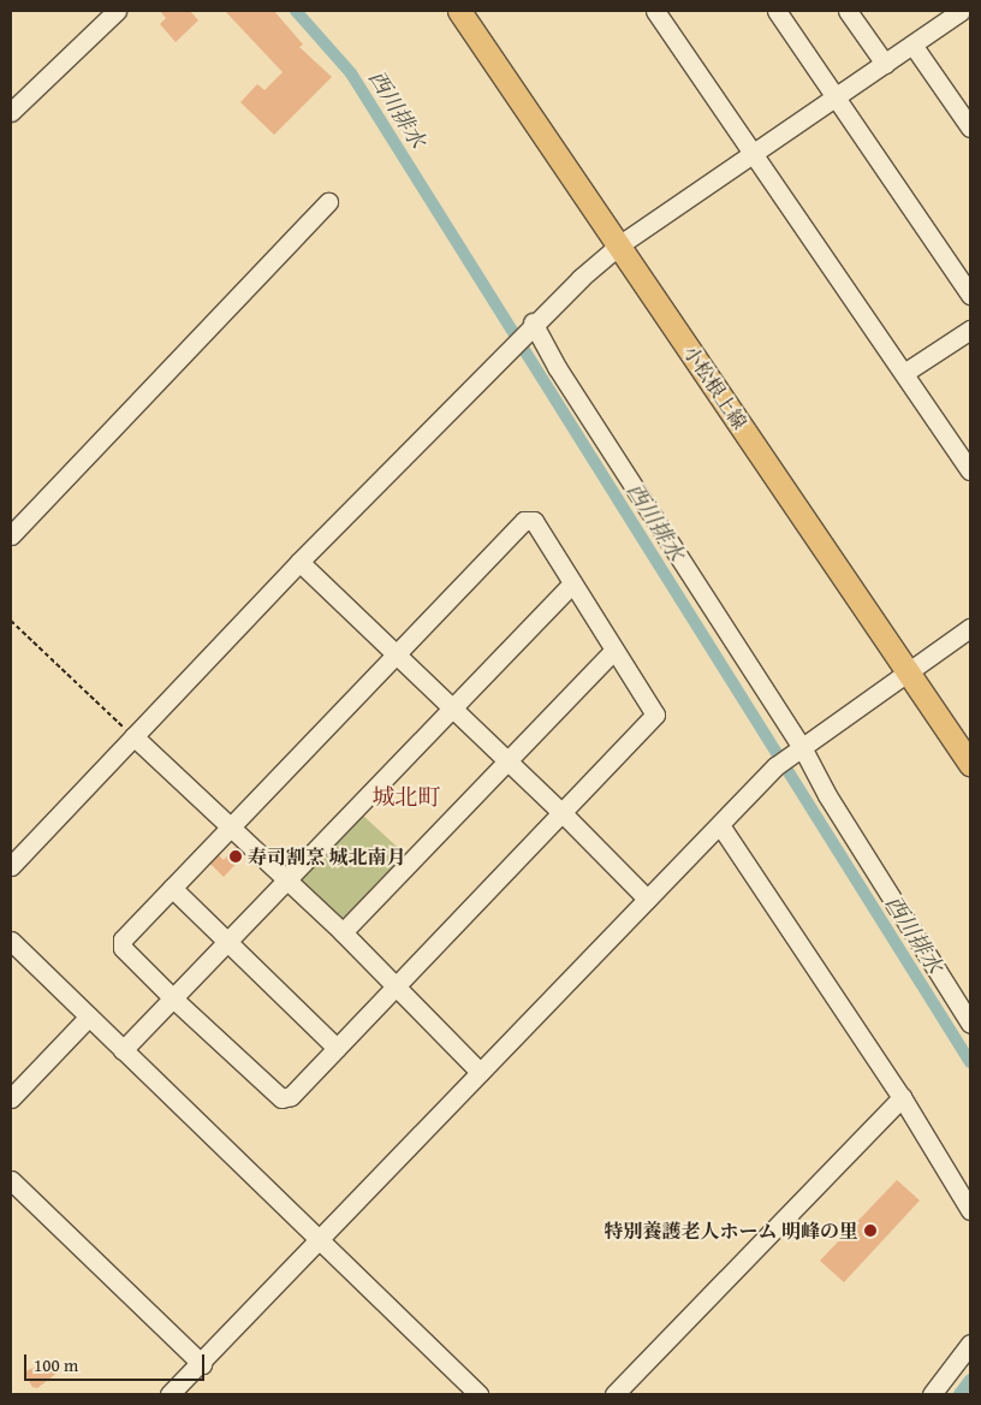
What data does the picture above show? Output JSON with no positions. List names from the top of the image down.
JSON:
{
  "streets": {
    "main road": ["小松根上線"]
  },
  "districts": ["城北町"],
  "water": ["西川排水"],
  "places": ["寿司割烹 城北南月", "特別養護老人ホーム 明峰の里"],
  "scale_bar": "100 m"
}
